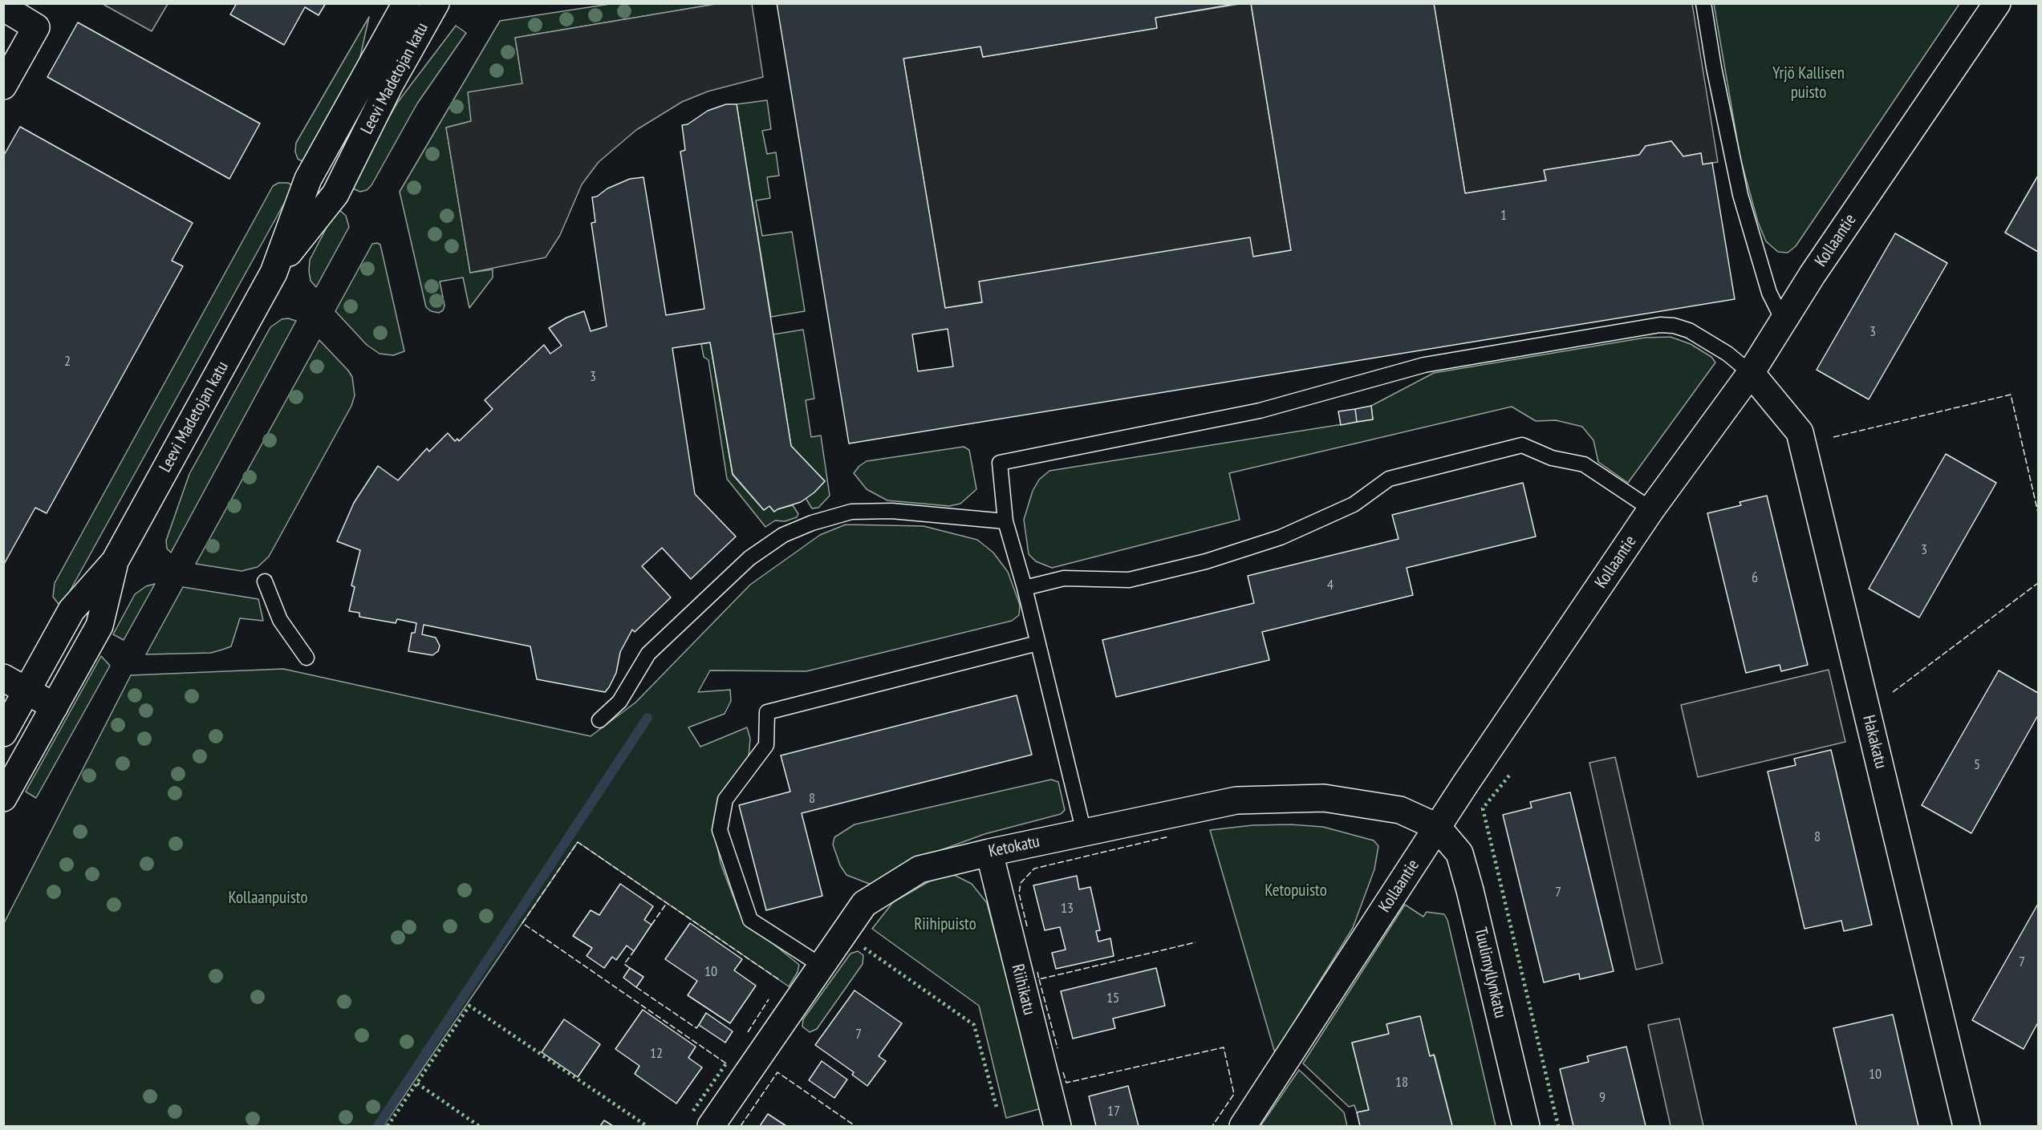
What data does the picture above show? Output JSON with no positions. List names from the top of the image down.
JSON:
{
  "streets": {
    "street": [
      "Leevi Madetojan katu",
      "Kollaantie",
      "Hakakatu",
      "Ketokatu",
      "Tuulimyllynkatu",
      "Riihikatu"
    ]
  },
  "crossings": [
    ["Kollaantie", "Hakakatu"],
    ["Kollaantie", "Ketokatu"],
    ["Kollaantie", "Tuulimyllynkatu"],
    ["Ketokatu", "Tuulimyllynkatu"],
    ["Ketokatu", "Riihikatu"]
  ],
  "parks": [
    "Yrjö Kallisen puisto",
    "Ketopuisto",
    "Kollaanpuisto",
    "Riihipuisto"
  ],
  "house_numbers": [
    "1",
    "3",
    "2",
    "3",
    "3",
    "6",
    "4",
    "5",
    "8",
    "8",
    "7",
    "13",
    "7",
    "10",
    "15",
    "7",
    "12",
    "10",
    "18",
    "9",
    "17"
  ]
}
